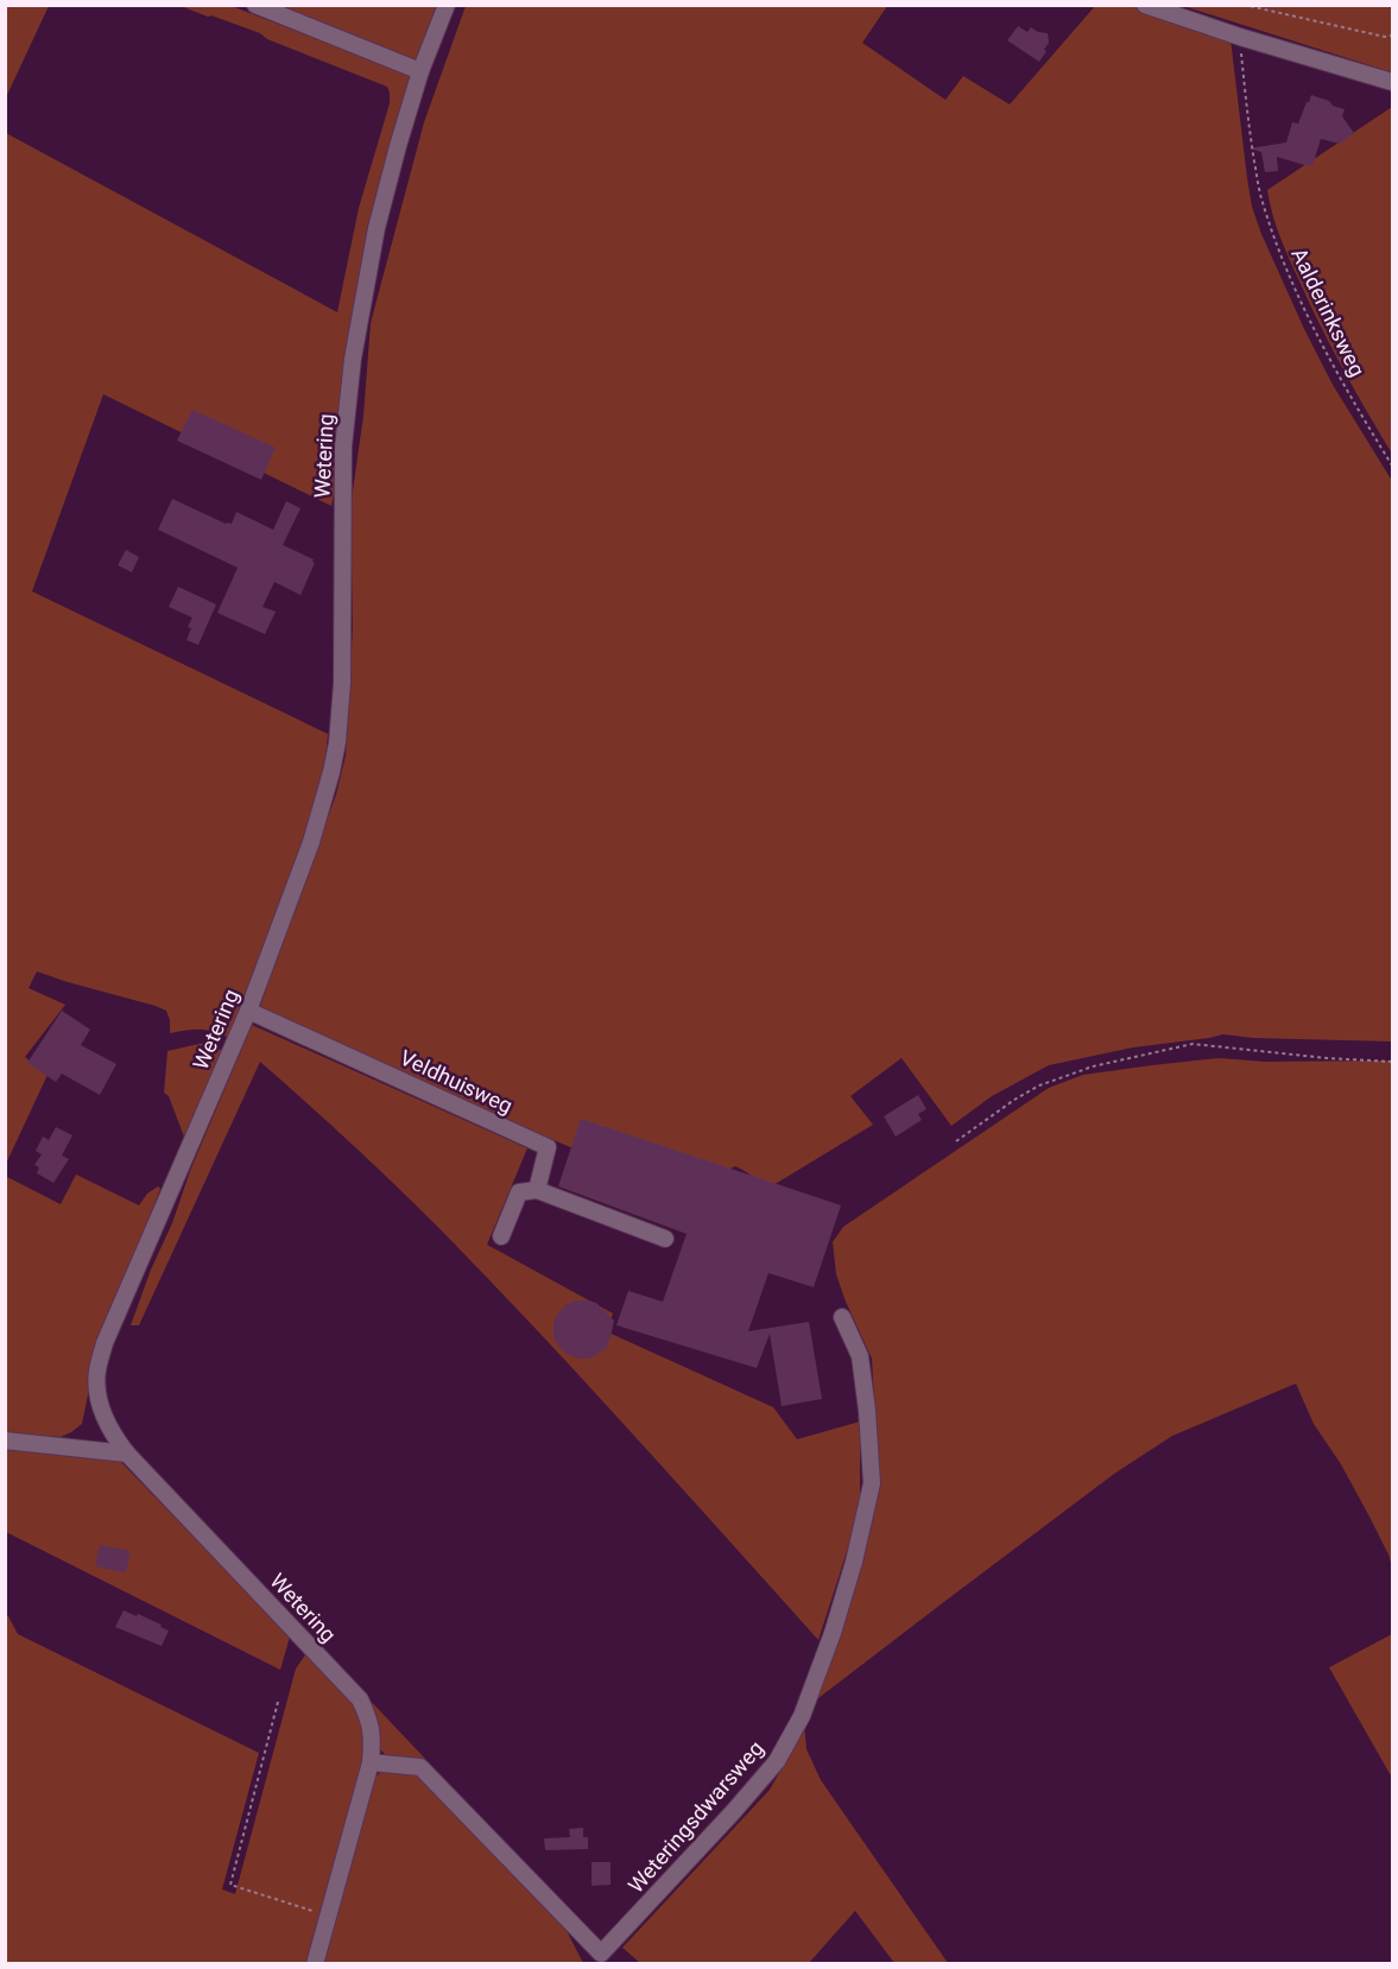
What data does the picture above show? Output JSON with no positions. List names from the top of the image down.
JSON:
{
  "streets": {
    "street": ["Wetering", "Veldhuisweg", "Weteringsdwarsweg"],
    "path": ["Aalderinksweg"]
  },
  "crossings": [
    ["Wetering", "Veldhuisweg"],
    ["Wetering", "Weteringsdwarsweg"]
  ]
}
